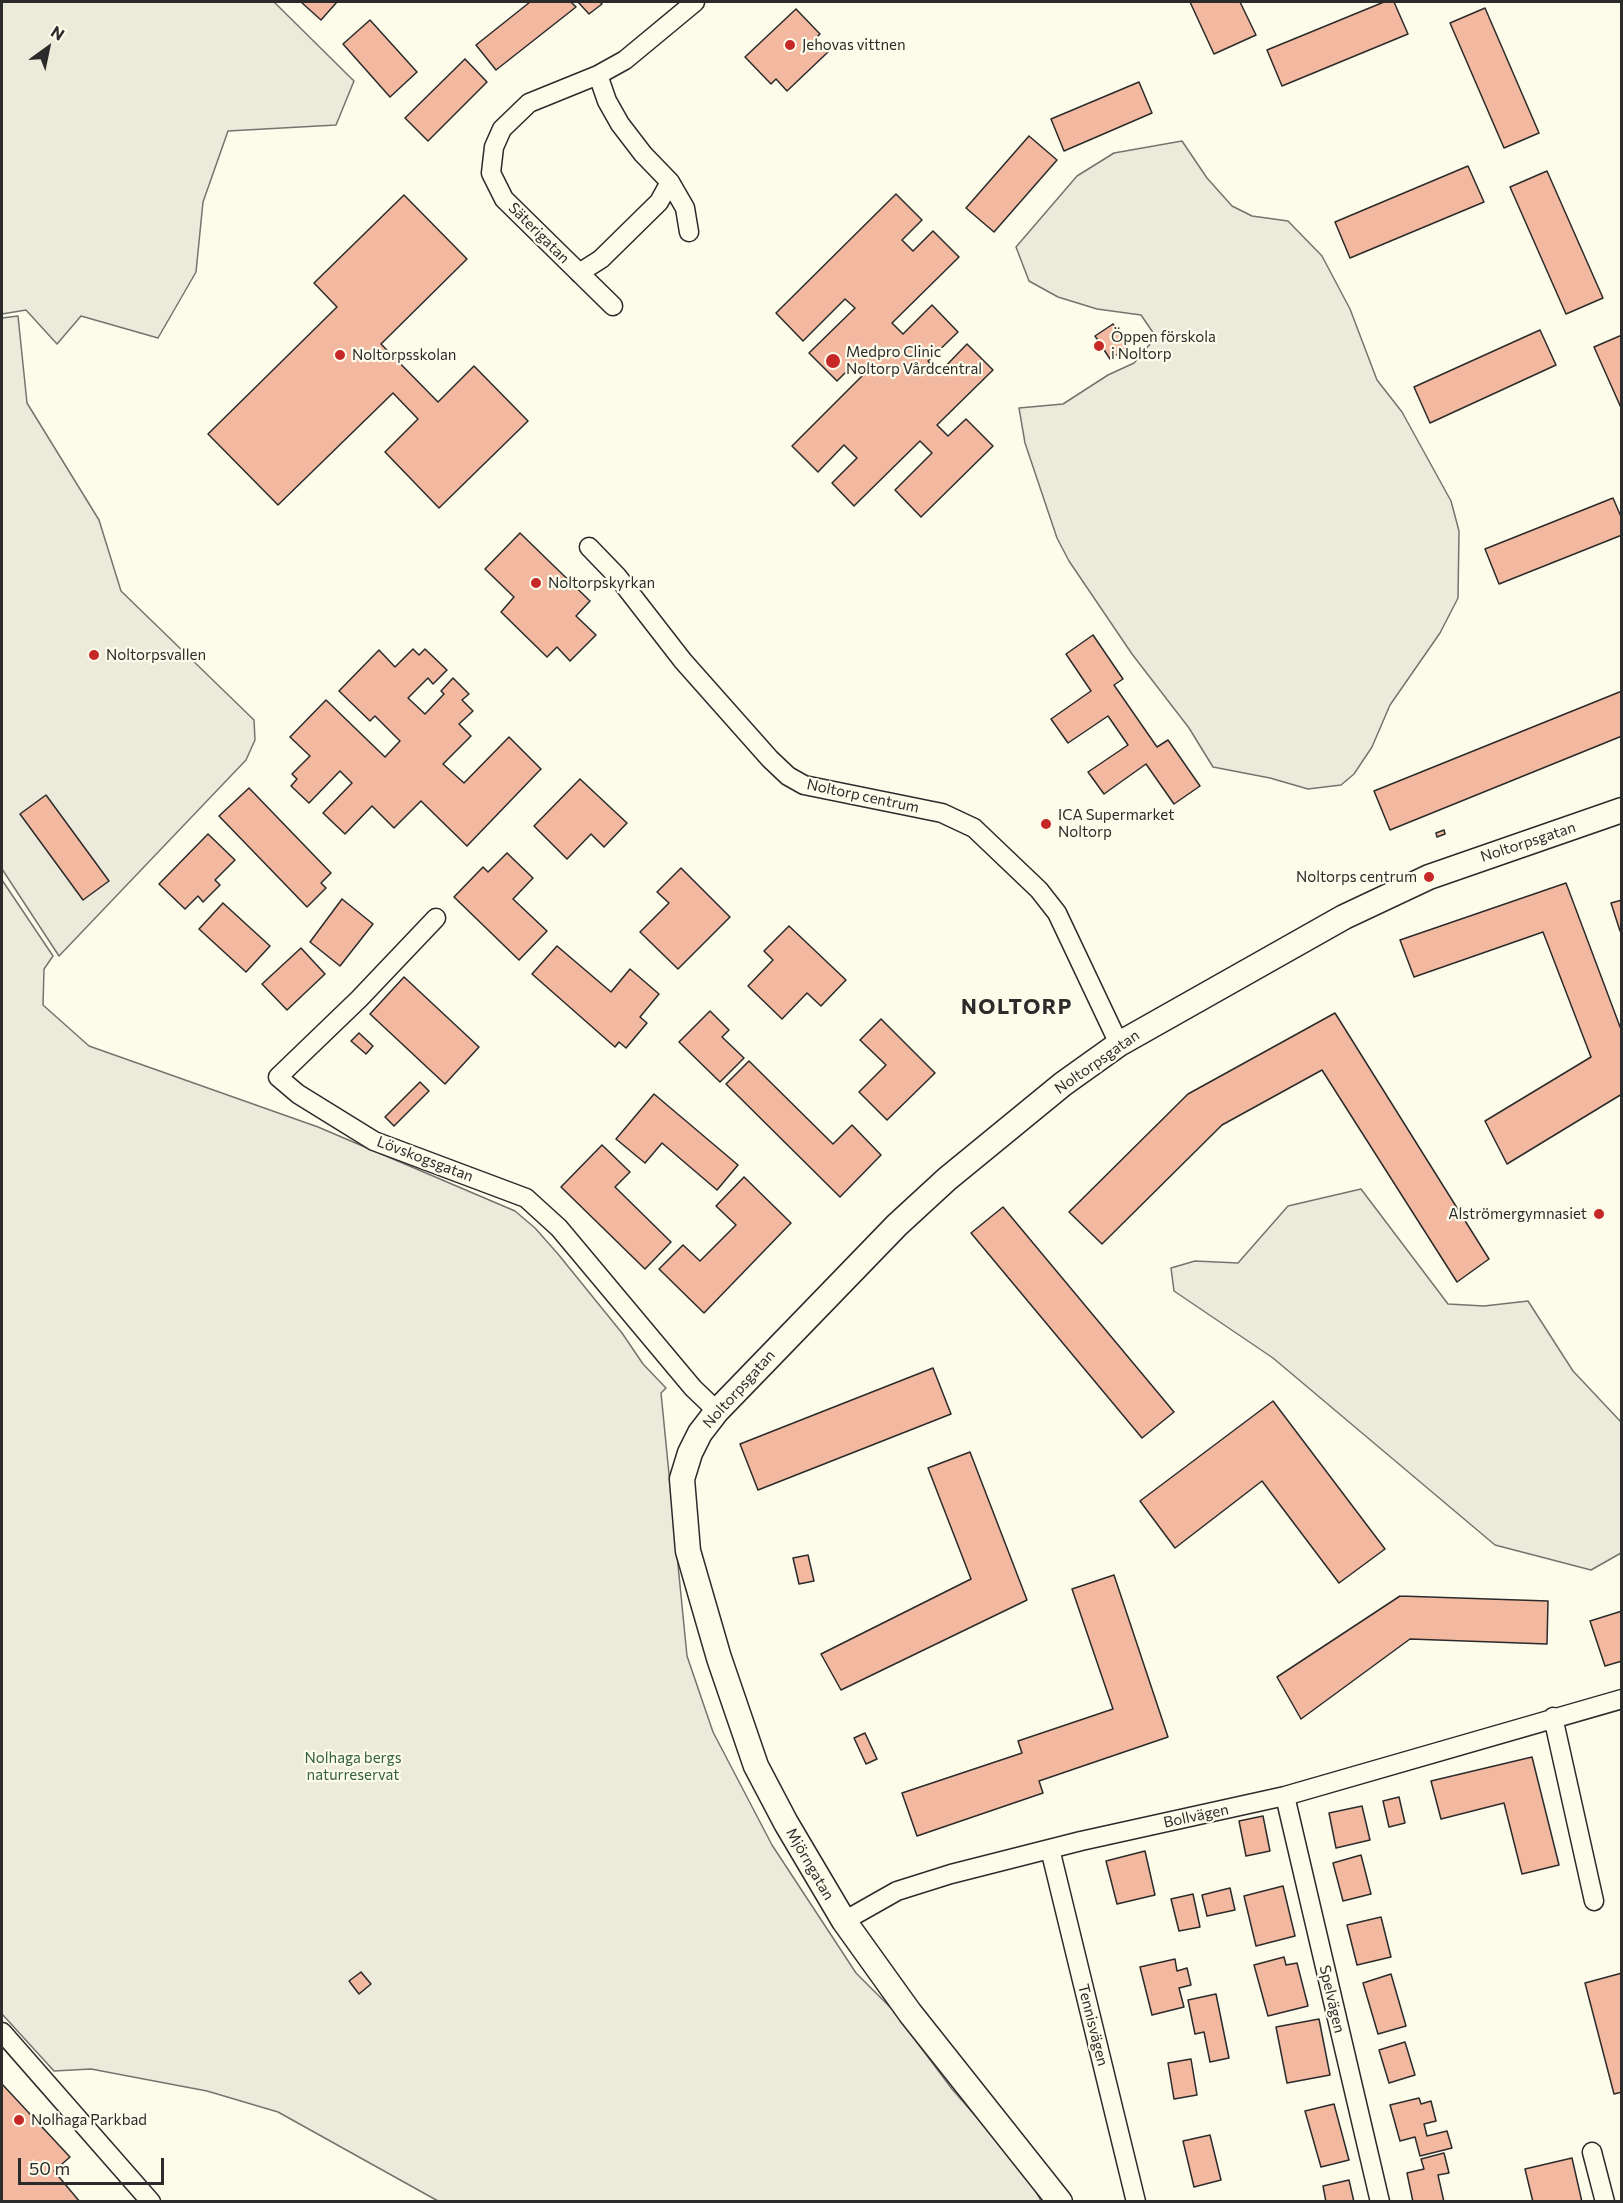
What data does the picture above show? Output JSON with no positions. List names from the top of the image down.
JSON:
{
  "streets": {
    "street": [
      "Säterigatan",
      "Noltorp centrum",
      "Noltorpsgatan",
      "Lövskogsgatan",
      "Bollvägen",
      "Mjörngatan",
      "Spelvägen",
      "Tennisvägen"
    ]
  },
  "crossings": [
    ["Noltorp centrum", "Noltorpsgatan"],
    ["Noltorpsgatan", "Lövskogsgatan"],
    ["Noltorpsgatan", "Mjörngatan"],
    ["Bollvägen", "Mjörngatan"],
    ["Bollvägen", "Spelvägen"],
    ["Bollvägen", "Tennisvägen"]
  ],
  "districts": ["NOLTORP"],
  "parks": ["Nolhaga bergs naturreservat"],
  "places": [
    "Jehovas vittnen",
    "Öppen förskola i Noltorp",
    "Noltorpsskolan",
    "Medpro Clinic Noltorp Vårdcentral",
    "Noltorpskyrkan",
    "Noltorpsvallen",
    "ICA Supermarket Noltorp",
    "Noltorps centrum",
    "Alströmergymnasiet",
    "Nolhaga Parkbad"
  ],
  "scale_bar": "50 m",
  "north": "top right"
}
